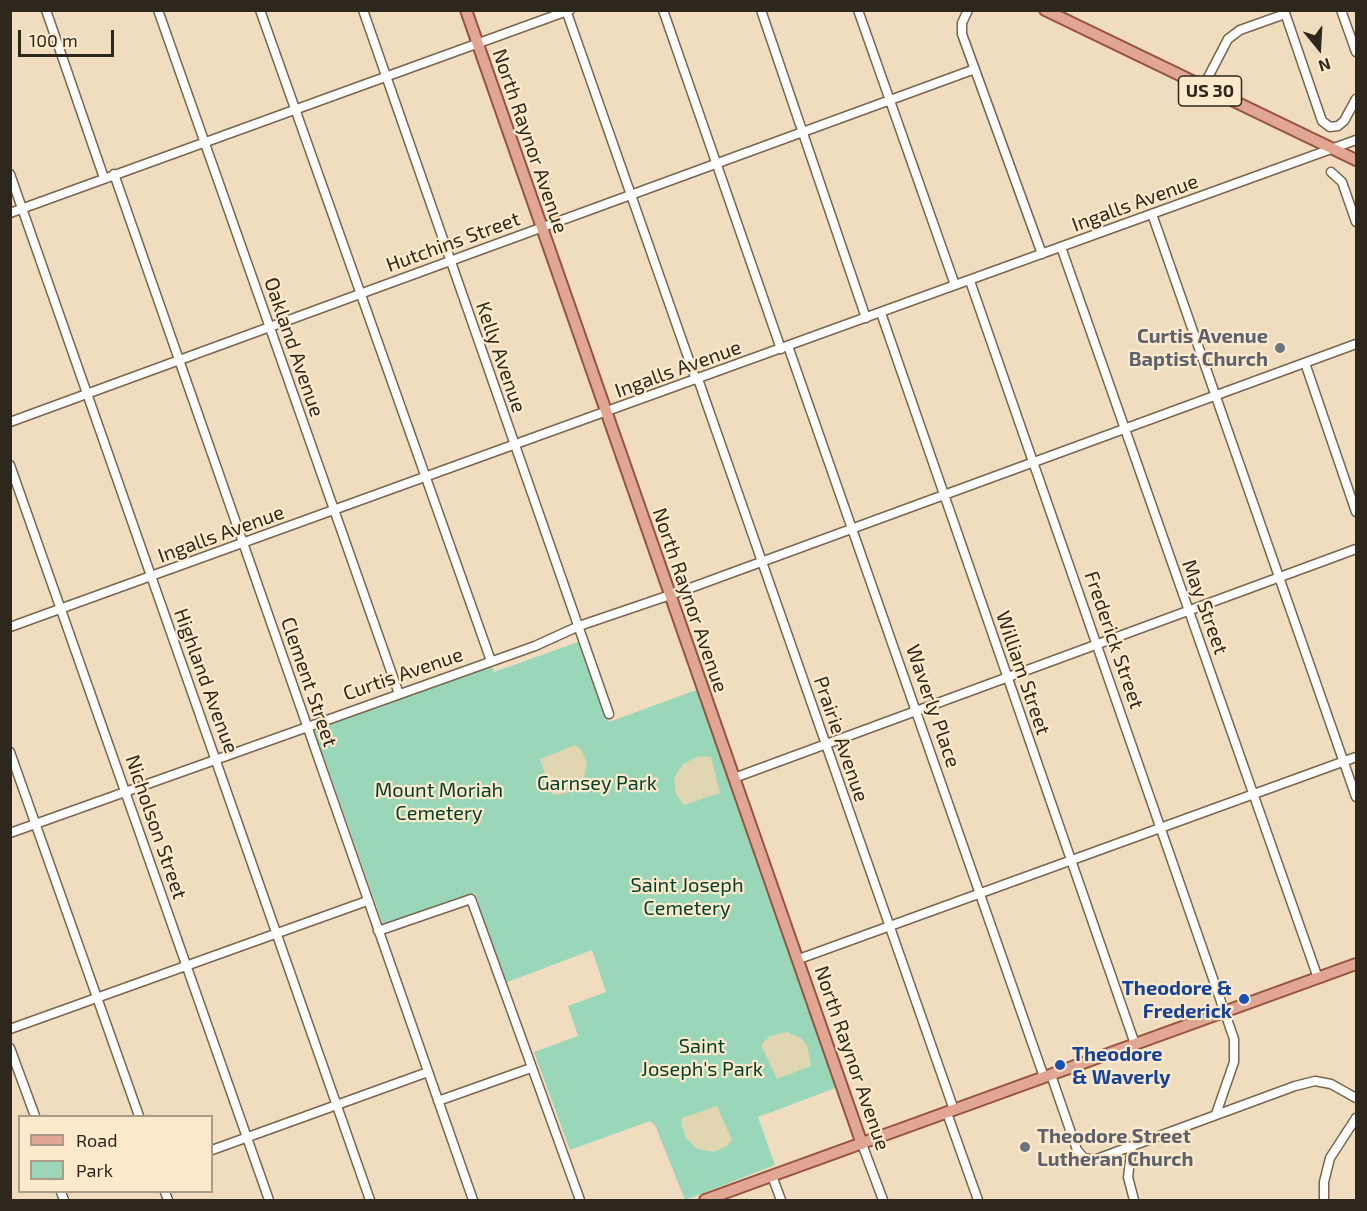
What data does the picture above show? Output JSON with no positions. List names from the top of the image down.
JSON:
{
  "streets": {
    "main road": ["US 30", "North Raynor Avenue"],
    "street": [
      "Ingalls Avenue",
      "Hutchins Street",
      "Oakland Avenue",
      "Kelly Avenue",
      "May Street",
      "Frederick Street",
      "William Street",
      "Curtis Avenue",
      "Highland Avenue",
      "Clement Street",
      "Waverly Place",
      "Prairie Avenue",
      "Nicholson Street"
    ]
  },
  "crossings": [
    ["US 30", "Ingalls Avenue"],
    ["North Raynor Avenue", "Ingalls Avenue"],
    ["North Raynor Avenue", "Hutchins Street"],
    ["North Raynor Avenue", "Curtis Avenue"],
    ["Ingalls Avenue", "Oakland Avenue"],
    ["Ingalls Avenue", "Kelly Avenue"],
    ["Ingalls Avenue", "May Street"],
    ["Ingalls Avenue", "Frederick Street"],
    ["Ingalls Avenue", "William Street"],
    ["Ingalls Avenue", "Highland Avenue"],
    ["Ingalls Avenue", "Clement Street"],
    ["Ingalls Avenue", "Waverly Place"],
    ["Ingalls Avenue", "Prairie Avenue"],
    ["Ingalls Avenue", "Nicholson Street"],
    ["Hutchins Street", "Oakland Avenue"],
    ["Hutchins Street", "Kelly Avenue"],
    ["Hutchins Street", "Highland Avenue"],
    ["Hutchins Street", "Clement Street"],
    ["Hutchins Street", "Waverly Place"],
    ["Hutchins Street", "Prairie Avenue"],
    ["Oakland Avenue", "Curtis Avenue"],
    ["Kelly Avenue", "Curtis Avenue"],
    ["Curtis Avenue", "Highland Avenue"],
    ["Curtis Avenue", "Clement Street"],
    ["Curtis Avenue", "Nicholson Street"]
  ],
  "parks": [
    "Garnsey Park",
    "Mount Moriah Cemetery",
    "Saint Joseph Cemetery",
    "Saint Joseph's Park"
  ],
  "places": [
    "Curtis Avenue Baptist Church",
    "Theodore & Frederick",
    "Theodore & Waverly",
    "Theodore Street Lutheran Church"
  ],
  "legend": ["Road", "Park"],
  "scale_bar": "100 m",
  "north": "bottom"
}
